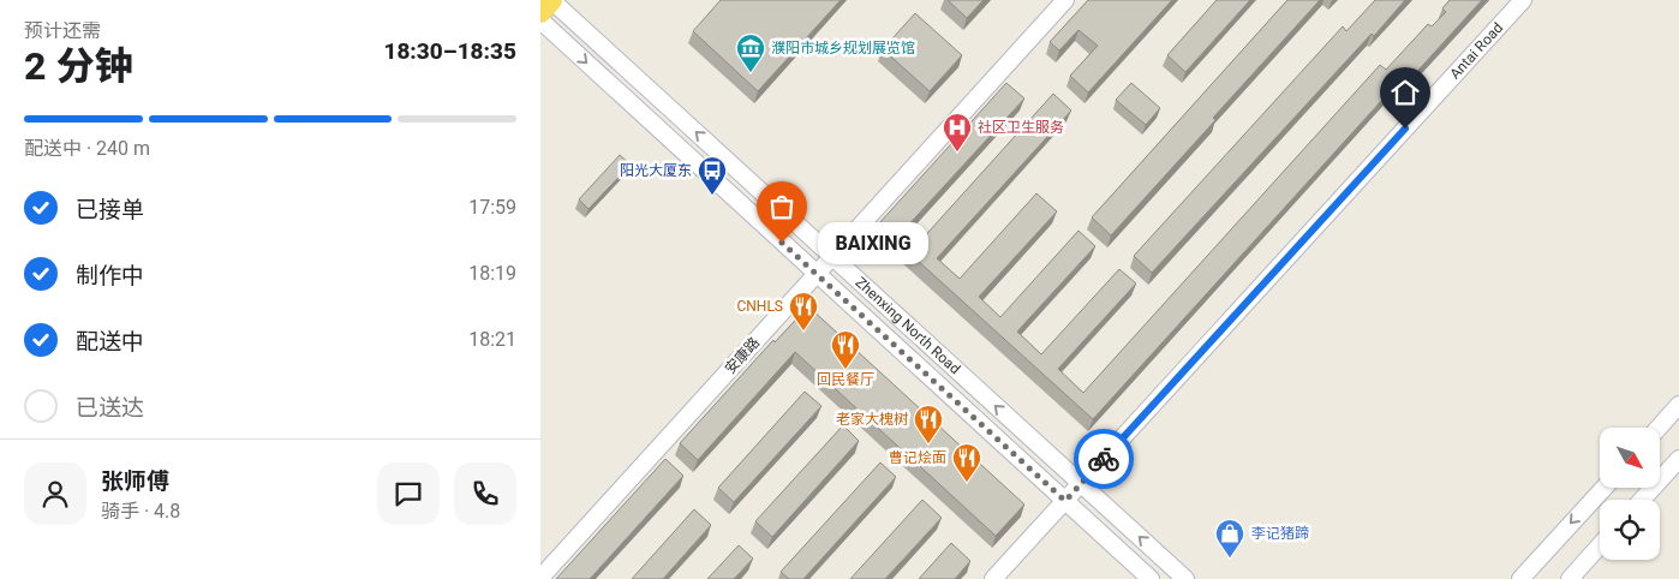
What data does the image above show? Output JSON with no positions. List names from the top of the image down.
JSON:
{
  "streets": {
    "street": ["Antai Road", "Zhenxing North Road", "安康路"]
  },
  "crossings": [
    ["Antai Road", "Zhenxing North Road"],
    ["Zhenxing North Road", "安康路"]
  ],
  "places": {
    "museum": ["濮阳市城乡规划展览馆"],
    "hospital": ["社区卫生服务"],
    "bus stop": ["阳光大厦东"],
    "other": ["BAIXING"],
    "restaurant": [
      "CNHLS",
      "回民餐厅",
      "老家大槐树",
      "曹记烩面"
    ],
    "shop": ["李记猪蹄"]
  },
  "north": "bottom right",
  "page": {
    "heading": ["2 分钟", "预计还需", "18:30–18:35"],
    "panel": ["张师傅", "骑手 · 4.8"],
    "bar": "配送中 · 240 m",
    "list": [
      ["已接单", "17:59"],
      ["制作中", "18:19"],
      ["配送中", "18:21"],
      "已送达"
    ],
    "bubble": "BAIXING"
  }
}
